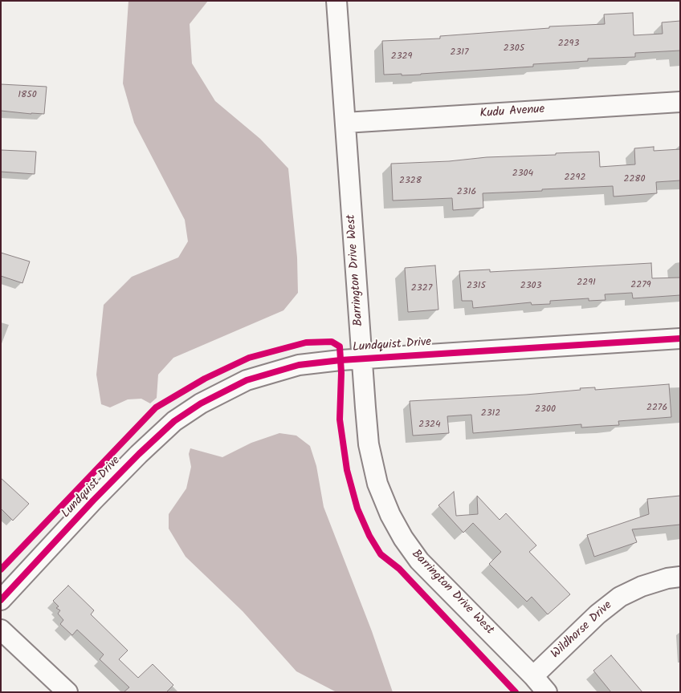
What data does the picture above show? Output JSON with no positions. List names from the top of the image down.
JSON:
{
  "streets": {
    "street": [
      "Kudu Avenue",
      "Barrington Drive West",
      "Lundquist Drive",
      "Wildhorse Drive"
    ]
  },
  "crossings": [
    ["Kudu Avenue", "Barrington Drive West"],
    ["Barrington Drive West", "Lundquist Drive"],
    ["Barrington Drive West", "Wildhorse Drive"]
  ],
  "house_numbers": [
    "2293",
    "2305",
    "2317",
    "2329",
    "1850",
    "2304",
    "2292",
    "2280",
    "2328",
    "2316",
    "2291",
    "2279",
    "2315",
    "2303",
    "2327",
    "2276",
    "2300",
    "2312",
    "2324"
  ]
}
